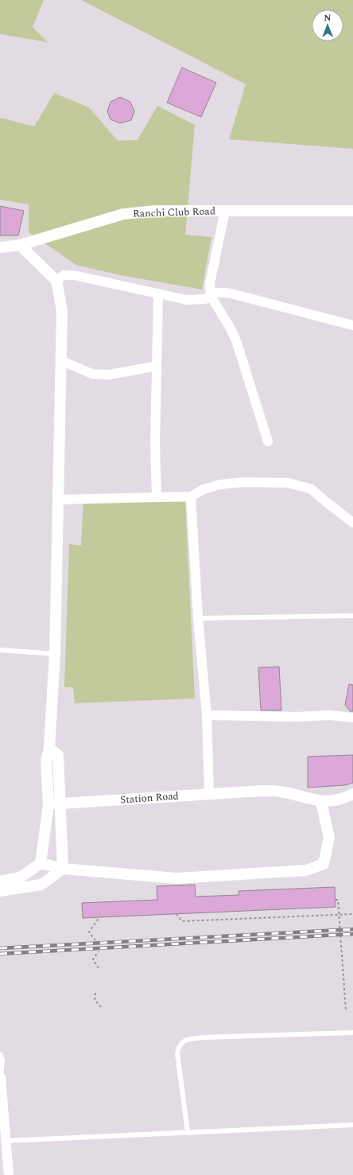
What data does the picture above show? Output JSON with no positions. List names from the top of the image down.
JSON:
{
  "streets": {
    "street": ["Ranchi Club Road", "Station Road"]
  },
  "north": "top"
}
